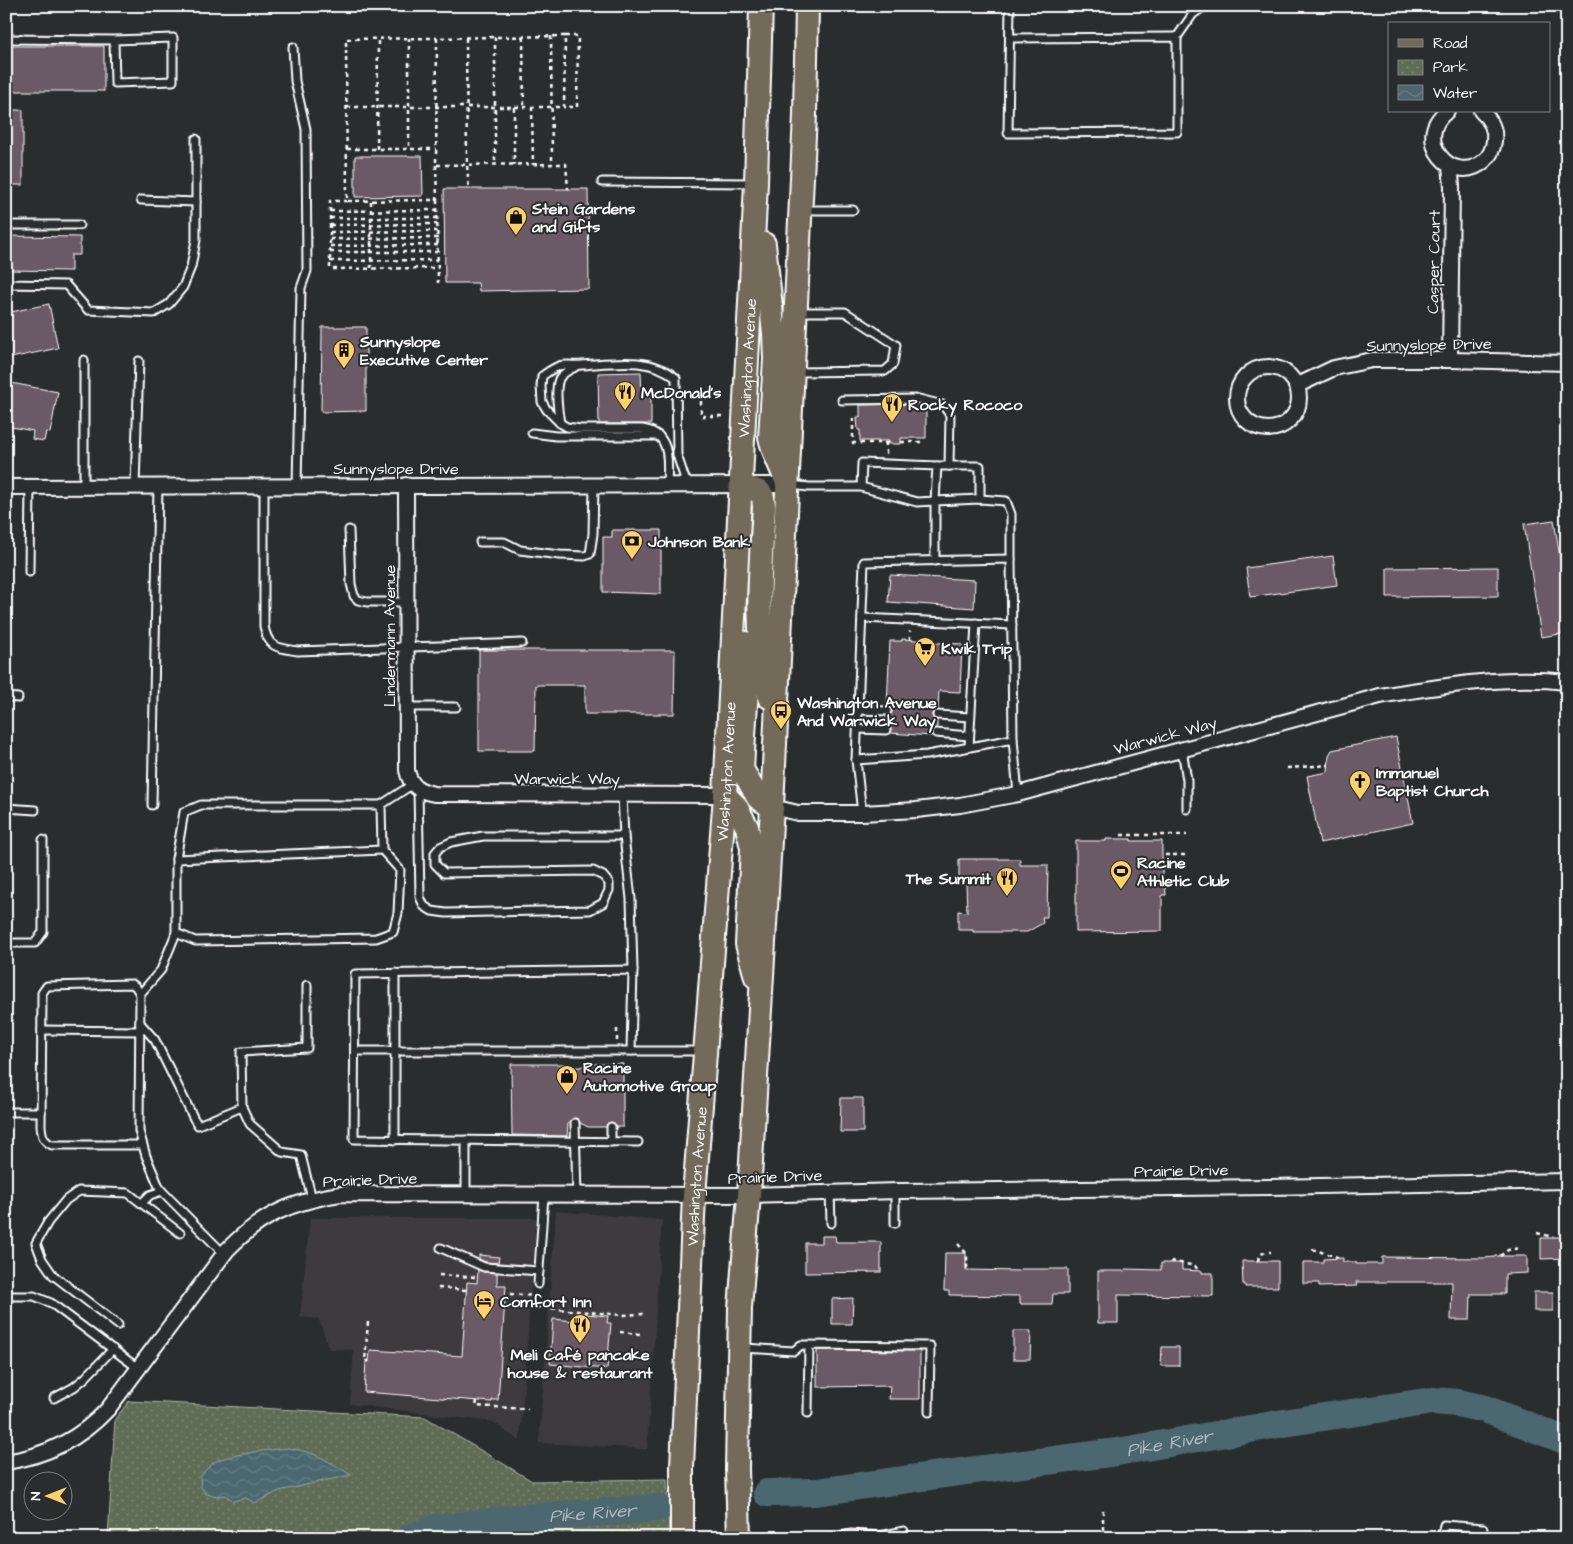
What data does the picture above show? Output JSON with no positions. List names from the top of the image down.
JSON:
{
  "streets": {
    "main road": ["Washington Avenue"],
    "street": [
      "Casper Court",
      "Sunnyslope Drive",
      "Lindermann Avenue",
      "Warwick Way",
      "Prairie Drive"
    ]
  },
  "crossings": [
    ["Casper Court", "Sunnyslope Drive"],
    ["Sunnyslope Drive", "Washington Avenue"],
    ["Sunnyslope Drive", "Lindermann Avenue"],
    ["Washington Avenue", "Warwick Way"],
    ["Washington Avenue", "Prairie Drive"],
    ["Lindermann Avenue", "Warwick Way"]
  ],
  "water": ["Pike River"],
  "places": {
    "shop": ["Stein Gardens and Gifts", "Racine Automotive Group"],
    "building": ["Sunnyslope Executive Center"],
    "restaurant": [
      "McDonald's",
      "Rocky Rococo",
      "The Summit",
      "Meli Café pancake house & restaurant"
    ],
    "bank": ["Johnson Bank"],
    "supermarket": ["Kwik Trip"],
    "bus stop": ["Washington Avenue And Warwick Way"],
    "church": ["Immanuel Baptist Church"],
    "sports": ["Racine Athletic Club"],
    "hotel": ["Comfort Inn"]
  },
  "legend": ["Road", "Park", "Water"],
  "north": "left"
}
